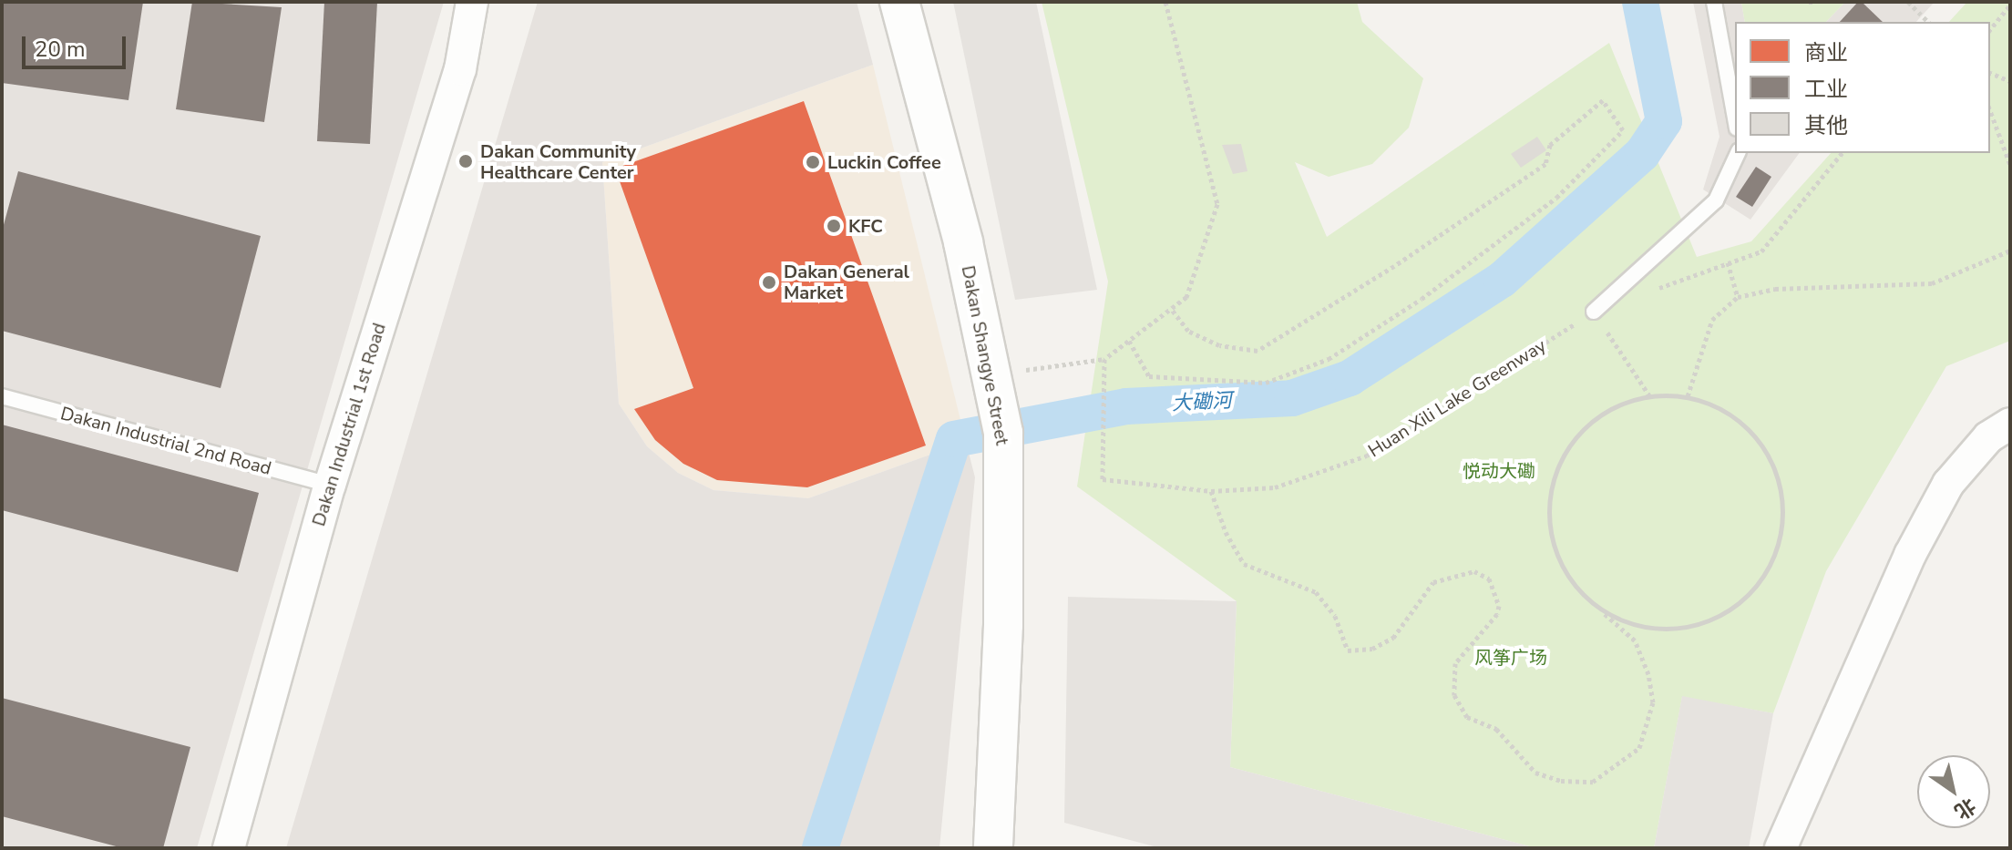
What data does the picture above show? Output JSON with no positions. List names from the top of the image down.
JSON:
{
  "streets": {
    "street": ["Dakan Shangye Street", "Dakan Industrial 1st Road"],
    "lane": ["Dakan Industrial 2nd Road"],
    "path": ["Huan Xili Lake Greenway"]
  },
  "crossings": [
    ["Dakan Industrial 1st Road", "Dakan Industrial 2nd Road"]
  ],
  "water": ["大磡河"],
  "parks": ["悦动大磡", "风筝广场"],
  "places": [
    "Dakan Community Healthcare Center",
    "Luckin Coffee",
    "KFC",
    "Dakan General Market"
  ],
  "legend": ["商业", "工业", "其他"],
  "scale_bar": "20 m",
  "north": "bottom right"
}
